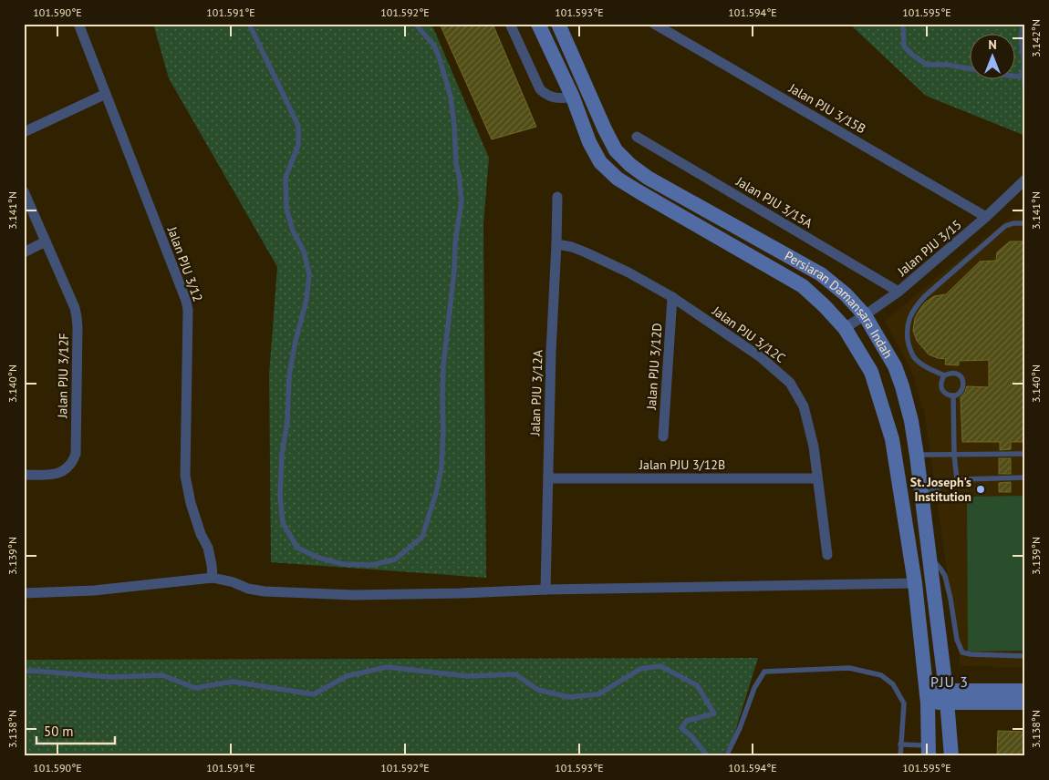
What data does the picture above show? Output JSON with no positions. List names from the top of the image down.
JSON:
{
  "streets": {
    "main road": ["Persiaran Damansara Indah"],
    "street": [
      "Jalan PJU 3/15B",
      "Jalan PJU 3/15A",
      "Jalan PJU 3/15",
      "Jalan PJU 3/12",
      "Jalan PJU 3/12C",
      "Jalan PJU 3/12D",
      "Jalan PJU 3/12F",
      "Jalan PJU 3/12A",
      "Jalan PJU 3/12B"
    ]
  },
  "crossings": [
    ["Jalan PJU 3/15B", "Jalan PJU 3/15"],
    ["Jalan PJU 3/15A", "Jalan PJU 3/15"],
    ["Jalan PJU 3/15", "Persiaran Damansara Indah"],
    ["Jalan PJU 3/12C", "Jalan PJU 3/12D"],
    ["Jalan PJU 3/12C", "Jalan PJU 3/12A"],
    ["Jalan PJU 3/12C", "Jalan PJU 3/12B"],
    ["Jalan PJU 3/12A", "Jalan PJU 3/12B"]
  ],
  "districts": ["PJU 3"],
  "places": ["St. Joseph's Institution"],
  "scale_bar": "50 m",
  "north": "top",
  "coordinates": [
    "101.590°E",
    "101.591°E",
    "101.592°E",
    "101.593°E",
    "101.594°E",
    "101.595°E",
    "3.142°N",
    "3.141°N",
    "3.140°N",
    "3.139°N",
    "3.138°N"
  ]
}
